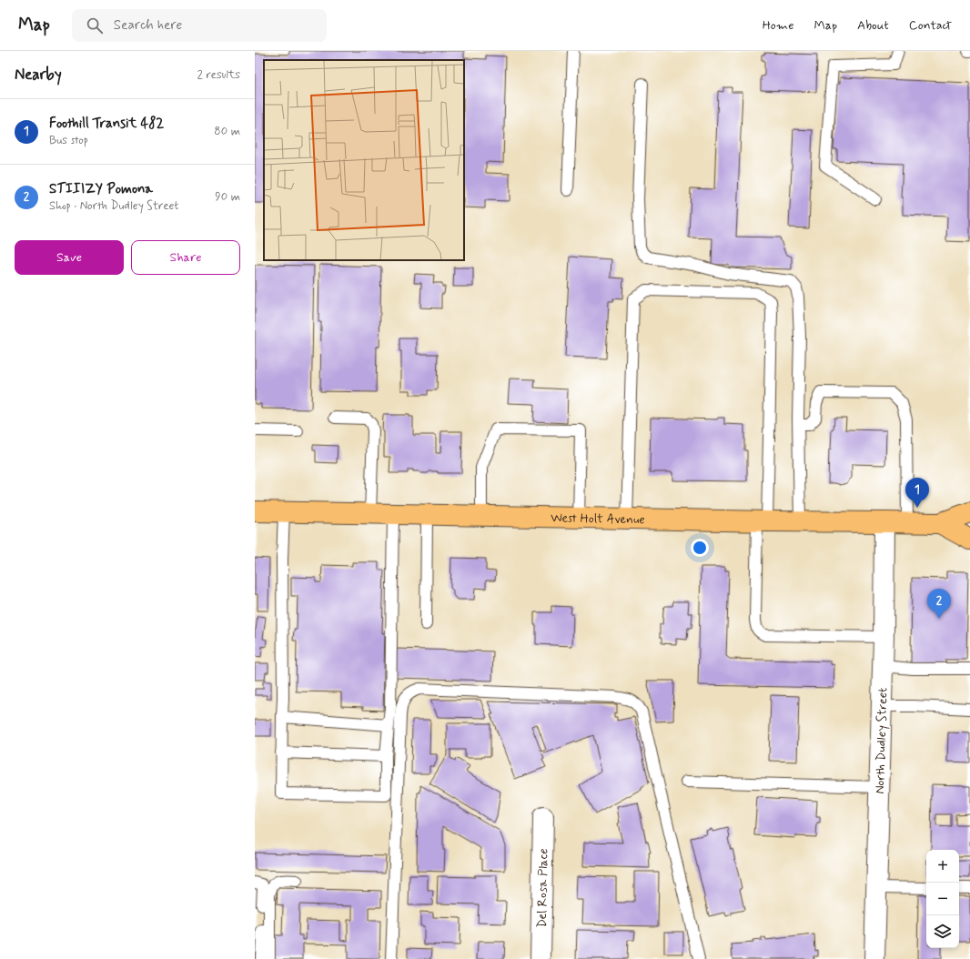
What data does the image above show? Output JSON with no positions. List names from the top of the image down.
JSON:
{
  "streets": {
    "main road": ["West Holt Avenue"],
    "street": ["North Dudley Street", "Del Rosa Place"]
  },
  "crossings": [
    ["West Holt Avenue", "North Dudley Street"]
  ],
  "page": {
    "header": "Map",
    "search": "Search here",
    "nav": [
      "Home",
      "Map",
      "About",
      "Contact"
    ],
    "heading": ["Nearby", "2 results"],
    "list": [
      {
        "mark": "1",
        "name": "Foothill Transit 482",
        "note": "Bus stop",
        "value": "80 m"
      },
      {
        "mark": "2",
        "name": "STIIIZY Pomona",
        "note": "Shop · North Dudley Street",
        "value": "90 m"
      }
    ],
    "buttons": ["Save", "Share"],
    "pins": ["1", "2"],
    "map_buttons": ["+", "−"]
  }
}
